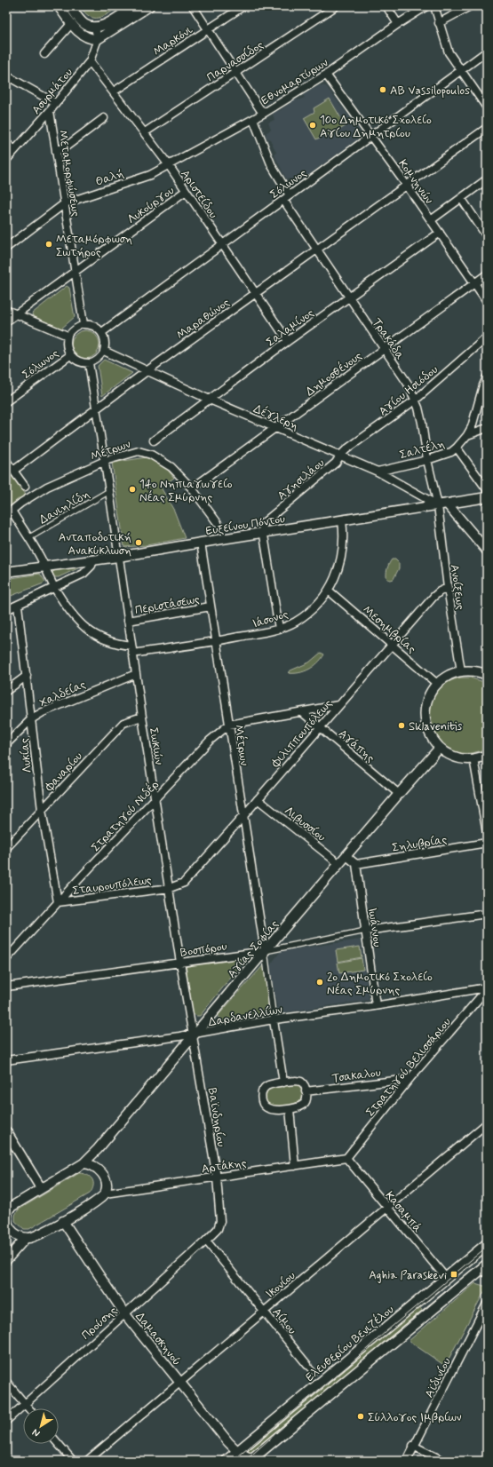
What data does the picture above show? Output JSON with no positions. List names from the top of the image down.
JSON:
{
  "streets": {
    "main road": ["Ελευθερίου Βενιζέλου"],
    "street": [
      "Μαρκόνι",
      "Παρνασσίδος",
      "Εθνομαρτύρων",
      "Ασυρμάτου",
      "Μεταμορφώσεως",
      "Θαλή",
      "Κομνηνών",
      "Σόλωνος",
      "Αριστείδου",
      "Λυκούργου",
      "Μαραθώνος",
      "Σαλαμίνος",
      "Τρακάδα",
      "Δημοσθένους",
      "Αγίου Ησιόδου",
      "Δέγλερη",
      "Σαλτέλη",
      "Μέτρων",
      "Αγησιλάου",
      "Δανιηλίδη",
      "Ευξείνου Πόντου",
      "Ανοίξεως",
      "Περιστάσεως",
      "Ιάσονος",
      "Μεσημβρίας",
      "Χαλδείας",
      "Φιλιππουπόλεως",
      "Αγάπης",
      "Σωκιών",
      "Λυκίας",
      "Φαναρίου",
      "Στρατηγού Νιδέρ",
      "Λιβυσσίου",
      "Σηλυβρίας",
      "Σταυρουπόλεως",
      "Ιωάννου",
      "Βοσπόρου",
      "Αγίας Σοφίας",
      "Δαρδανελλίων",
      "Στρατηγού Βελισσάριου",
      "Τσακαλου",
      "Βαϊνδηρίου",
      "Αρτάκης",
      "Κασαμπά",
      "Ικονίου",
      "Αίμου",
      "Προύσης",
      "Δαμασκηνού",
      "Αϊδινίου"
    ]
  },
  "crossings": [
    ["Μαρκόνι", "Αριστείδου"],
    ["Παρνασσίδος", "Αριστείδου"],
    ["Εθνομαρτύρων", "Θαλή"],
    ["Εθνομαρτύρων", "Κομνηνών"],
    ["Εθνομαρτύρων", "Αριστείδου"],
    ["Εθνομαρτύρων", "Τρακάδα"],
    ["Ασυρμάτου", "Μεταμορφώσεως"],
    ["Ασυρμάτου", "Αριστείδου"],
    ["Μεταμορφώσεως", "Θαλή"],
    ["Μεταμορφώσεως", "Σόλωνος"],
    ["Μεταμορφώσεως", "Λυκούργου"],
    ["Μεταμορφώσεως", "Δέγλερη"],
    ["Θαλή", "Αριστείδου"],
    ["Κομνηνών", "Σόλωνος"],
    ["Κομνηνών", "Μαραθώνος"],
    ["Κομνηνών", "Σαλαμίνος"],
    ["Κομνηνών", "Δημοσθένους"],
    ["Σόλωνος", "Αριστείδου"],
    ["Σόλωνος", "Τρακάδα"],
    ["Σόλωνος", "Δέγλερη"],
    ["Αριστείδου", "Λυκούργου"],
    ["Αριστείδου", "Μαραθώνος"],
    ["Αριστείδου", "Σαλαμίνος"],
    ["Μαραθώνος", "Τρακάδα"],
    ["Μαραθώνος", "Δέγλερη"],
    ["Σαλαμίνος", "Τρακάδα"],
    ["Σαλαμίνος", "Δέγλερη"],
    ["Τρακάδα", "Δημοσθένους"],
    ["Τρακάδα", "Αγίου Ησιόδου"],
    ["Τρακάδα", "Δέγλερη"],
    ["Τρακάδα", "Σαλτέλη"],
    ["Τρακάδα", "Ευξείνου Πόντου"],
    ["Τρακάδα", "Ανοίξεως"],
    ["Δημοσθένους", "Δέγλερη"],
    ["Δημοσθένους", "Μέτρων"],
    ["Αγίου Ησιόδου", "Δέγλερη"],
    ["Αγίου Ησιόδου", "Αγησιλάου"],
    ["Δέγλερη", "Σαλτέλη"],
    ["Δέγλερη", "Αγησιλάου"],
    ["Δέγλερη", "Ευξείνου Πόντου"],
    ["Δέγλερη", "Ανοίξεως"],
    ["Μέτρων", "Δανιηλίδη"],
    ["Μέτρων", "Ευξείνου Πόντου"],
    ["Μέτρων", "Περιστάσεως"],
    ["Μέτρων", "Ιάσονος"],
    ["Μέτρων", "Φιλιππουπόλεως"],
    ["Μέτρων", "Σωκιών"],
    ["Μέτρων", "Στρατηγού Νιδέρ"],
    ["Μέτρων", "Βοσπόρου"],
    ["Μέτρων", "Αγίας Σοφίας"],
    ["Αγησιλάου", "Ευξείνου Πόντου"],
    ["Δανιηλίδη", "Σωκιών"],
    ["Ευξείνου Πόντου", "Ανοίξεως"],
    ["Ευξείνου Πόντου", "Ιάσονος"],
    ["Ευξείνου Πόντου", "Σωκιών"],
    ["Ανοίξεως", "Φιλιππουπόλεως"],
    ["Περιστάσεως", "Σωκιών"],
    ["Ιάσονος", "Μεσημβρίας"],
    ["Ιάσονος", "Σωκιών"],
    ["Μεσημβρίας", "Φιλιππουπόλεως"],
    ["Χαλδείας", "Σωκιών"],
    ["Χαλδείας", "Λυκίας"],
    ["Φιλιππουπόλεως", "Αγάπης"],
    ["Φιλιππουπόλεως", "Σωκιών"],
    ["Φιλιππουπόλεως", "Στρατηγού Νιδέρ"],
    ["Φιλιππουπόλεως", "Λιβυσσίου"],
    ["Φιλιππουπόλεως", "Σταυρουπόλεως"],
    ["Αγάπης", "Στρατηγού Νιδέρ"],
    ["Αγάπης", "Αγίας Σοφίας"],
    ["Σωκιών", "Φαναρίου"],
    ["Σωκιών", "Στρατηγού Νιδέρ"],
    ["Σωκιών", "Σταυρουπόλεως"],
    ["Σωκιών", "Βοσπόρου"],
    ["Σωκιών", "Αγίας Σοφίας"],
    ["Σωκιών", "Δαρδανελλίων"],
    ["Σωκιών", "Βαϊνδηρίου"],
    ["Λυκίας", "Φαναρίου"],
    ["Λυκίας", "Στρατηγού Νιδέρ"],
    ["Λυκίας", "Σταυρουπόλεως"],
    ["Στρατηγού Νιδέρ", "Σταυρουπόλεως"],
    ["Λιβυσσίου", "Αγίας Σοφίας"],
    ["Σηλυβρίας", "Ιωάννου"],
    ["Ιωάννου", "Βοσπόρου"],
    ["Ιωάννου", "Δαρδανελλίων"],
    ["Βοσπόρου", "Αγίας Σοφίας"],
    ["Αγίας Σοφίας", "Δαρδανελλίων"],
    ["Αγίας Σοφίας", "Βαϊνδηρίου"],
    ["Δαρδανελλίων", "Στρατηγού Βελισσάριου"],
    ["Δαρδανελλίων", "Βαϊνδηρίου"],
    ["Στρατηγού Βελισσάριου", "Τσακαλου"],
    ["Στρατηγού Βελισσάριου", "Αρτάκης"],
    ["Στρατηγού Βελισσάριου", "Κασαμπά"],
    ["Βαϊνδηρίου", "Αρτάκης"],
    ["Βαϊνδηρίου", "Αίμου"],
    ["Βαϊνδηρίου", "Προύσης"],
    ["Αρτάκης", "Κασαμπά"],
    ["Κασαμπά", "Ικονίου"],
    ["Κασαμπά", "Ελευθερίου Βενιζέλου"],
    ["Ικονίου", "Αίμου"],
    ["Ικονίου", "Δαμασκηνού"],
    ["Αίμου", "Προύσης"],
    ["Προύσης", "Δαμασκηνού"],
    ["Δαμασκηνού", "Ελευθερίου Βενιζέλου"]
  ],
  "places": {
    "other": [
      "AB Vassilopoulos",
      "10ο Δημοτικό Σχολείο Αγίου Δημητρίου",
      "Μεταμόρφωση Σωτήρος",
      "14ο Νηπιαγωγείο Νέας Σμύρνης",
      "Ανταποδοτική Ανακύκλωση",
      "Sklavenitis",
      "2ο Δημοτικό Σχολείο Νέας Σμύρνης",
      "Σύλλογος Ιμβρίων"
    ],
    "transit": ["Aghia Paraskevi"]
  },
  "north": "bottom left"
}
